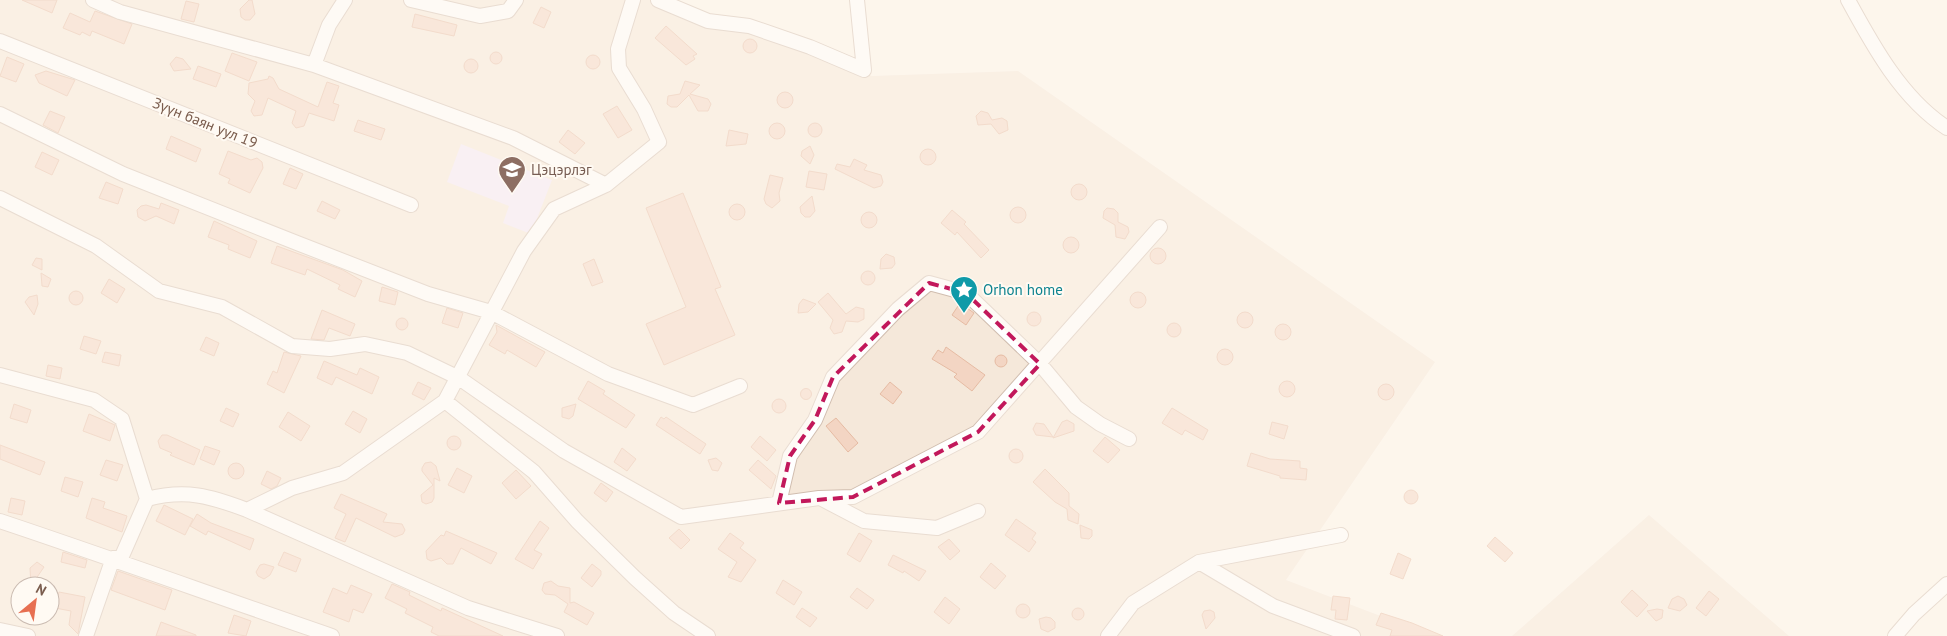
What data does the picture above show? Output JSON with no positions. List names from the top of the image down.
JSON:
{
  "streets": {
    "street": ["Зүүн баян уул 19"]
  },
  "places": {
    "school or university": ["Цэцэрлэг"],
    "place": ["Orhon home"]
  },
  "north": "top right"
}
